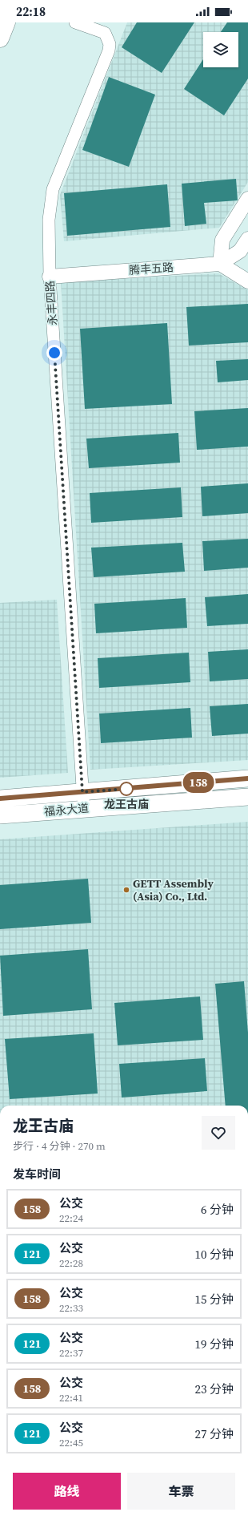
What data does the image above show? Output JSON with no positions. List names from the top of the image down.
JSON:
{
  "streets": {
    "main road": ["福永大道"],
    "street": ["腾丰五路", "永丰四路"]
  },
  "crossings": [
    ["腾丰五路", "永丰四路"],
    ["永丰四路", "福永大道"]
  ],
  "places": ["龙王古庙", "GETT Assembly (Asia) Co., Ltd."],
  "lines": ["bus line 158"],
  "page": {
    "status": "22:18",
    "on_map": "158",
    "heading": [
      ["龙王古庙", "步行 · 4 分钟 · 270 m"],
      "发车时间"
    ],
    "list": [
      {
        "mark": "158",
        "name": "公交",
        "note": "22:24",
        "value": "6 分钟"
      },
      {
        "mark": "121",
        "name": "公交",
        "note": "22:28",
        "value": "10 分钟"
      },
      {
        "mark": "158",
        "name": "公交",
        "note": "22:33",
        "value": "15 分钟"
      },
      {
        "mark": "121",
        "name": "公交",
        "note": "22:37",
        "value": "19 分钟"
      },
      {
        "mark": "158",
        "name": "公交",
        "note": "22:41",
        "value": "23 分钟"
      },
      {
        "mark": "121",
        "name": "公交",
        "note": "22:45",
        "value": "27 分钟"
      }
    ],
    "buttons": ["路线", "车票"]
  }
}
